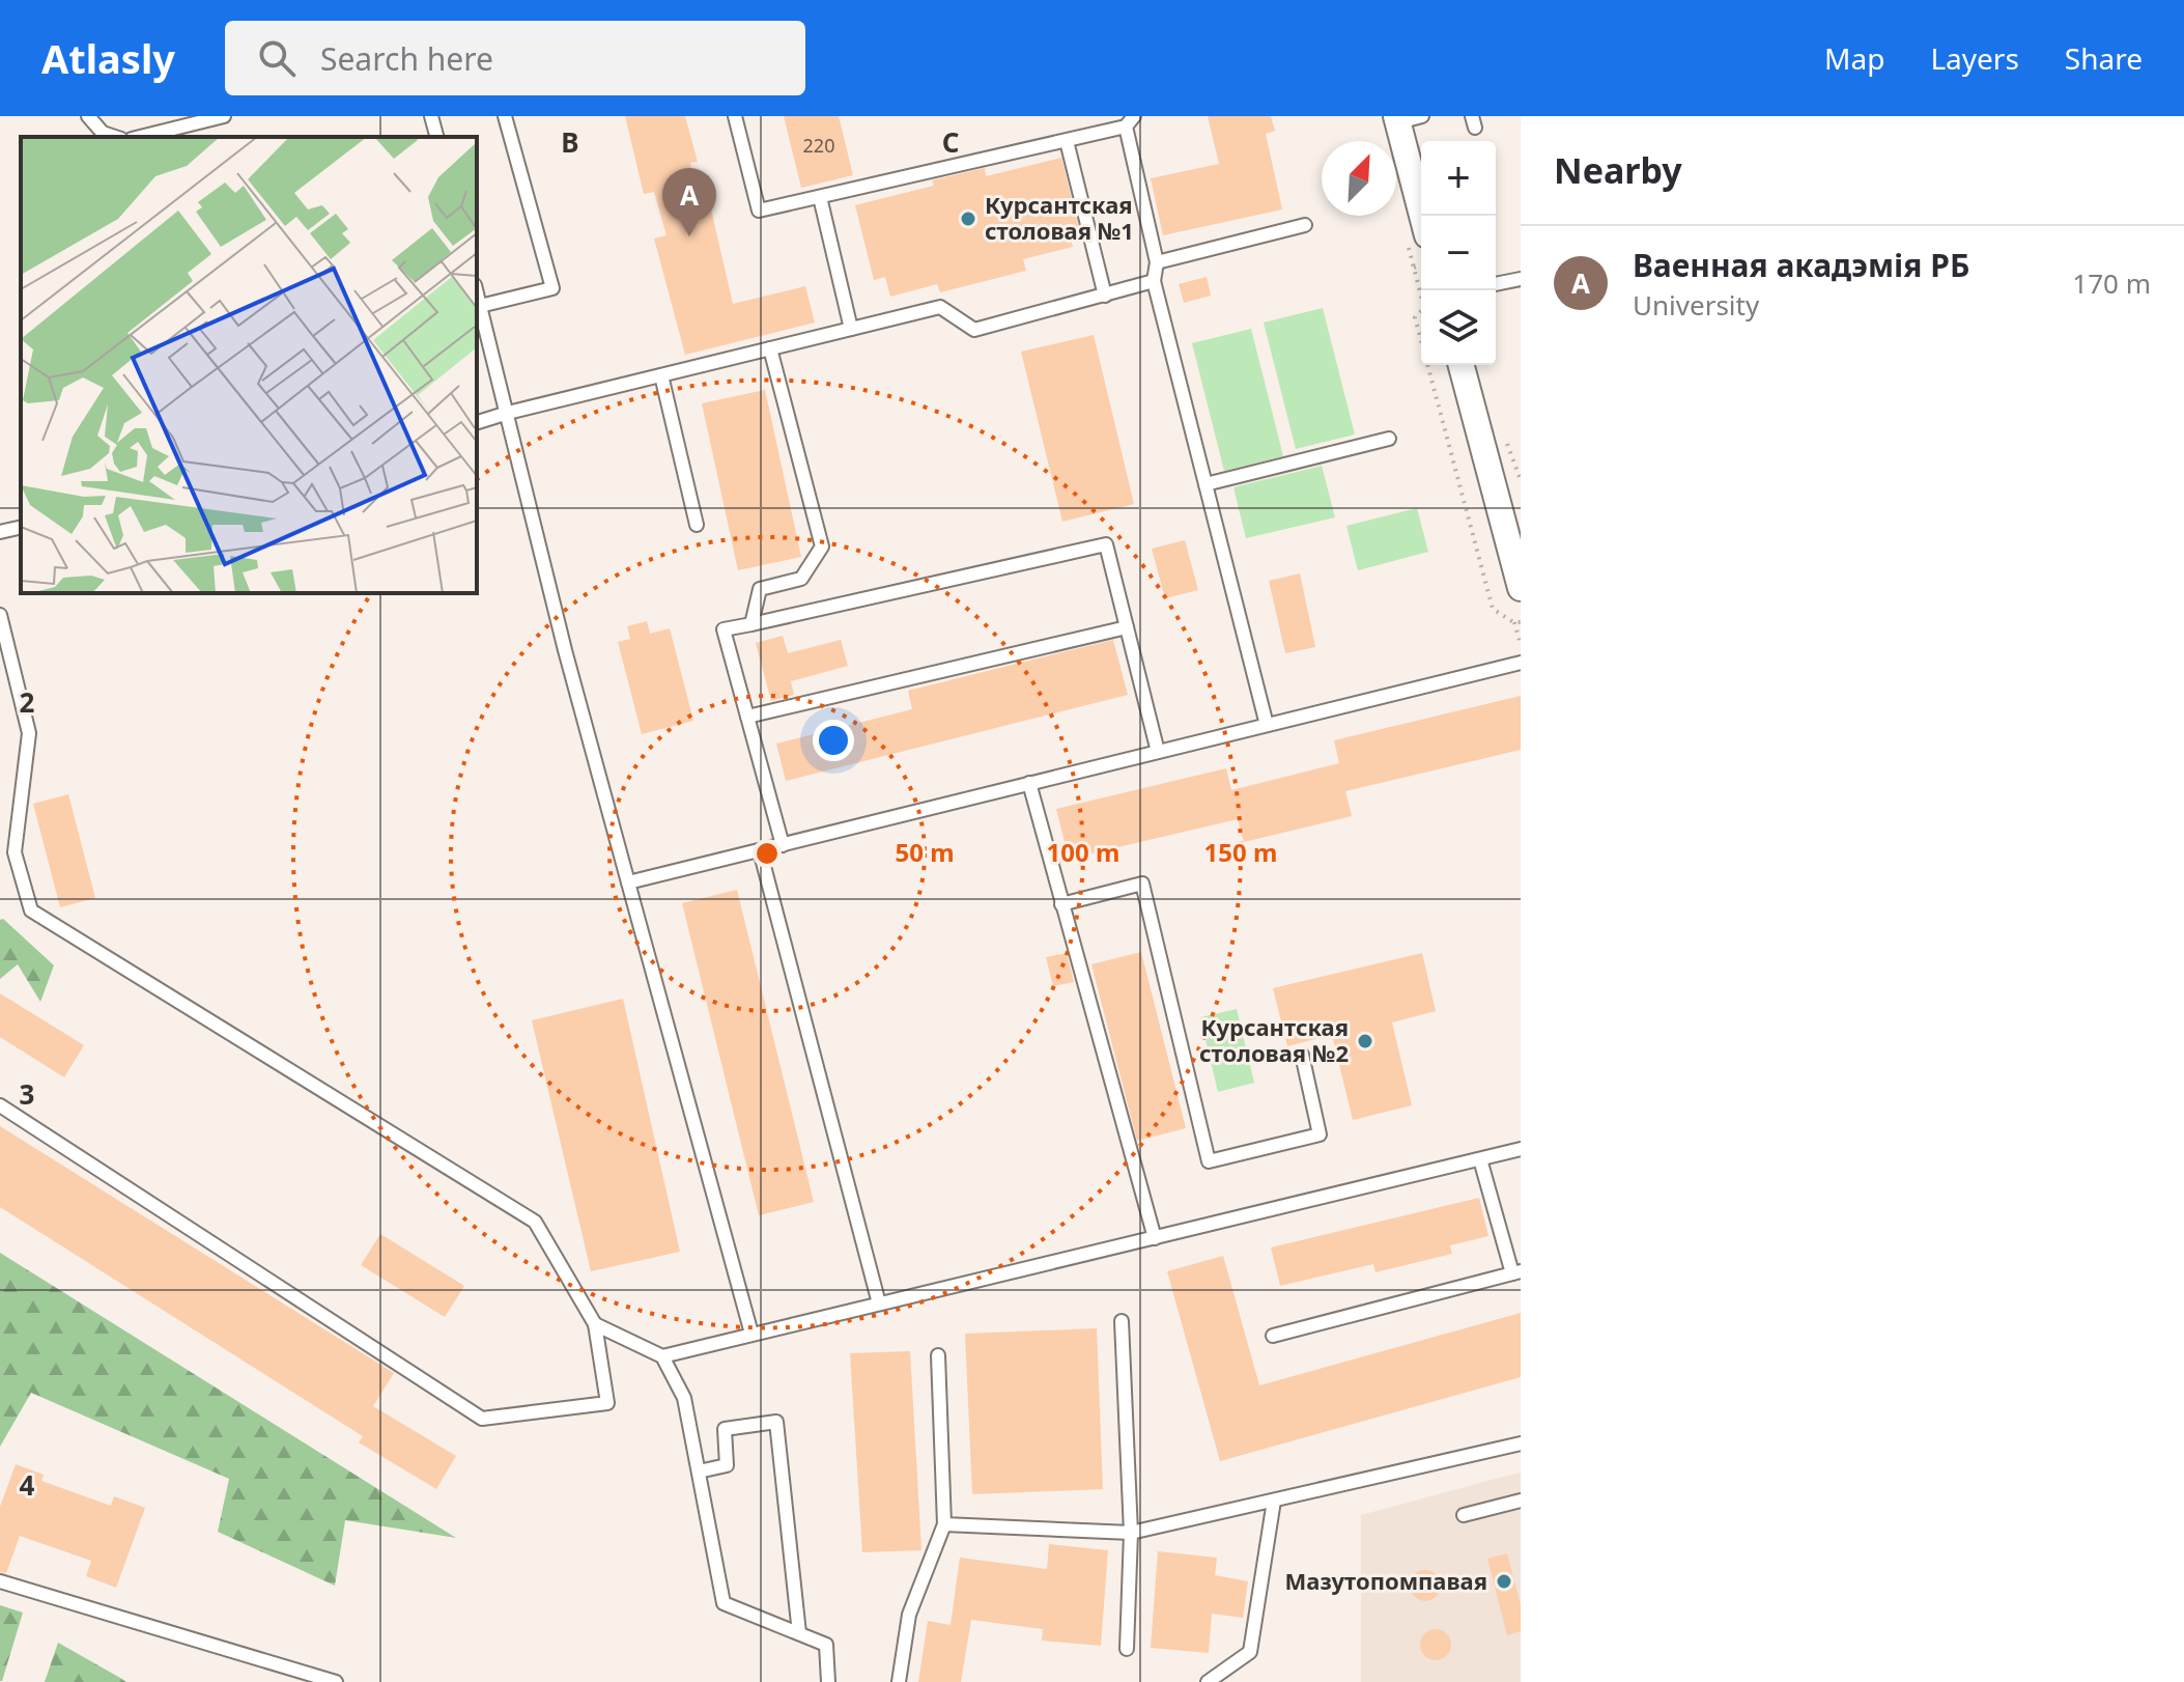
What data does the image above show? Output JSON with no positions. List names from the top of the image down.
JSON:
{
  "places": ["Курсантская столовая №1", "Курсантская столовая №2", "Мазутопомпавая"],
  "house_numbers": ["220"],
  "north": "top right",
  "page": {
    "header": "Atlasly",
    "search": "Search here",
    "nav": ["Map", "Layers", "Share"],
    "heading": "Nearby",
    "map_buttons": ["+", "−"],
    "pins": "A",
    "list": [
      {
        "mark": "A",
        "name": "Ваенная акадэмія РБ",
        "note": "University",
        "value": "170 m"
      }
    ]
  },
  "grid": {
    "columns": ["B", "C"],
    "rows": ["2", "3", "4"]
  },
  "rings": ["50 m", "100 m", "150 m"]
}
